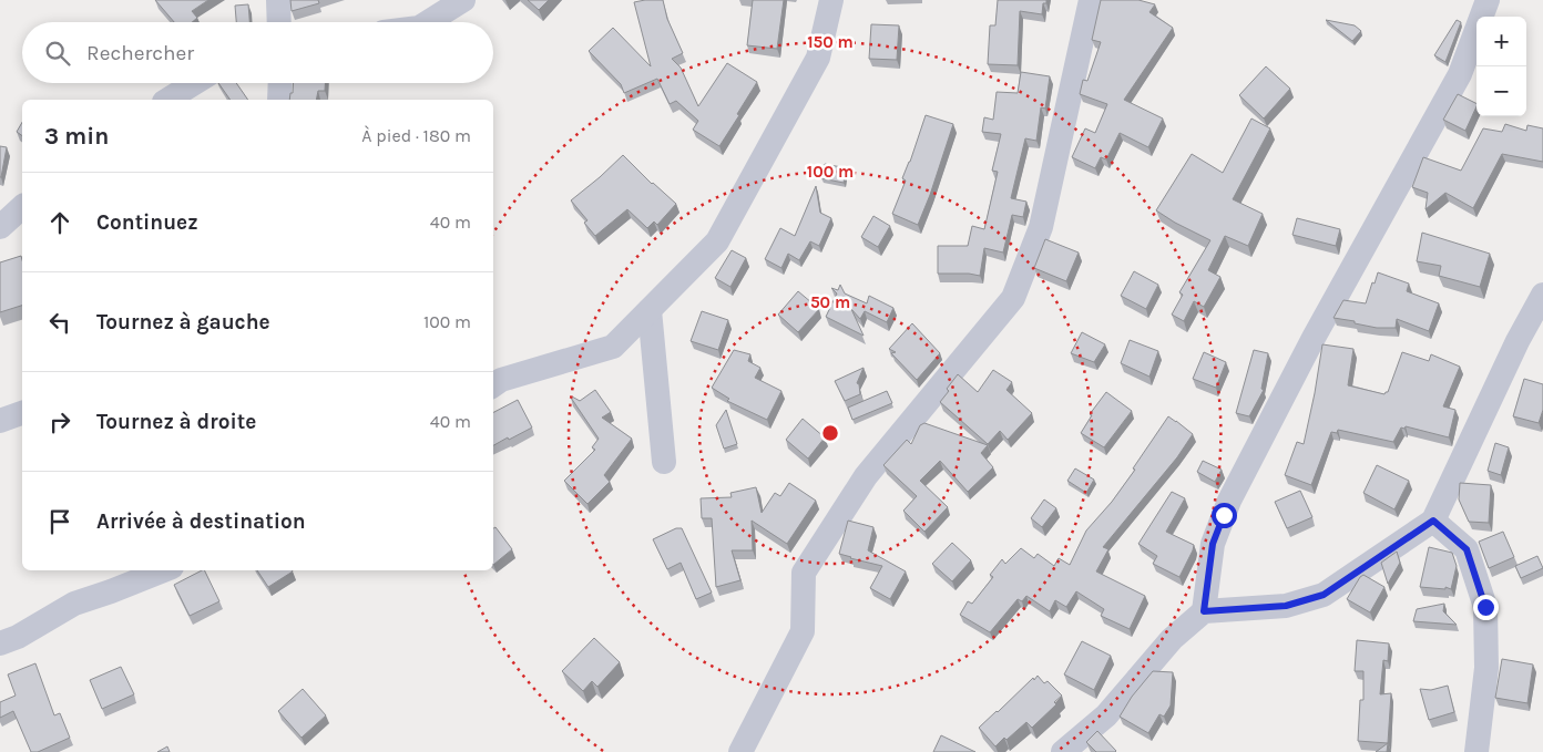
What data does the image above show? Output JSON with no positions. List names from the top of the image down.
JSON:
{
  "page": {
    "map_buttons": ["+", "−"],
    "search": "Rechercher",
    "heading": ["3 min", "À pied · 180 m"],
    "list": [
      ["Continuez", "40 m"],
      ["Tournez à gauche", "100 m"],
      ["Tournez à droite", "40 m"],
      "Arrivée à destination"
    ]
  },
  "rings": ["150 m", "100 m", "50 m"]
}
